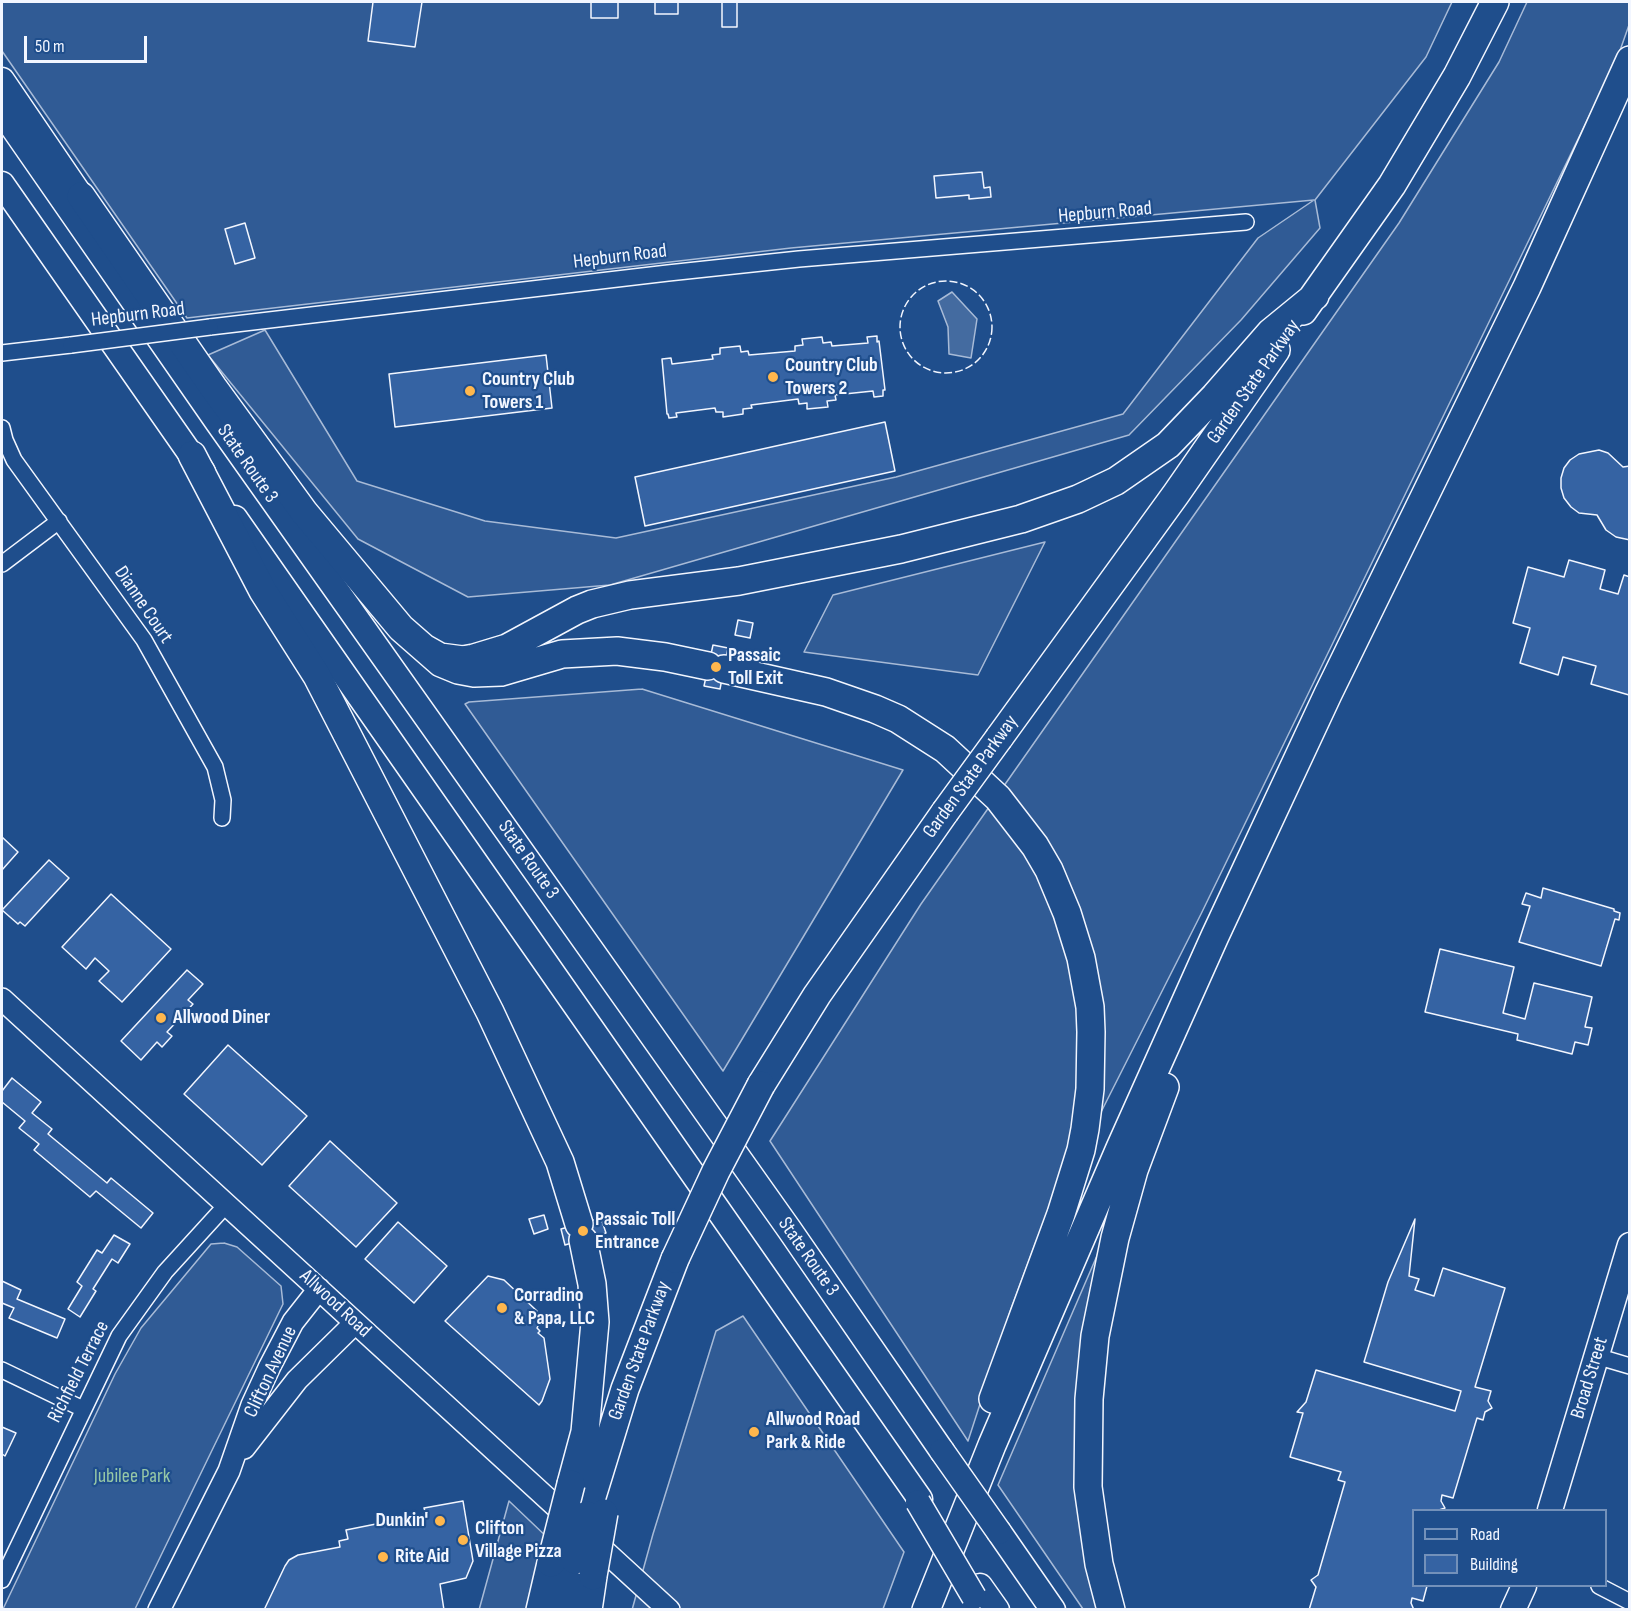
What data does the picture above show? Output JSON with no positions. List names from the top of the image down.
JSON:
{
  "streets": {
    "highway": ["Garden State Parkway"],
    "main road": [
      "State Route 3",
      "Allwood Road",
      "Clifton Avenue",
      "Broad Street"
    ],
    "street": ["Hepburn Road", "Dianne Court", "Richfield Terrace"]
  },
  "crossings": [
    ["Allwood Road", "Richfield Terrace"],
    ["Allwood Road", "Clifton Avenue"]
  ],
  "parks": ["Jubilee Park"],
  "places": [
    "Country Club Towers 2",
    "Country Club Towers 1",
    "Passaic Toll Exit",
    "Allwood Diner",
    "Passaic Toll Entrance",
    "Corradino & Papa, LLC",
    "Allwood Road Park & Ride",
    "Dunkin'",
    "Clifton Village Pizza",
    "Rite Aid"
  ],
  "legend": ["Road", "Building"],
  "scale_bar": "50 m"
}
